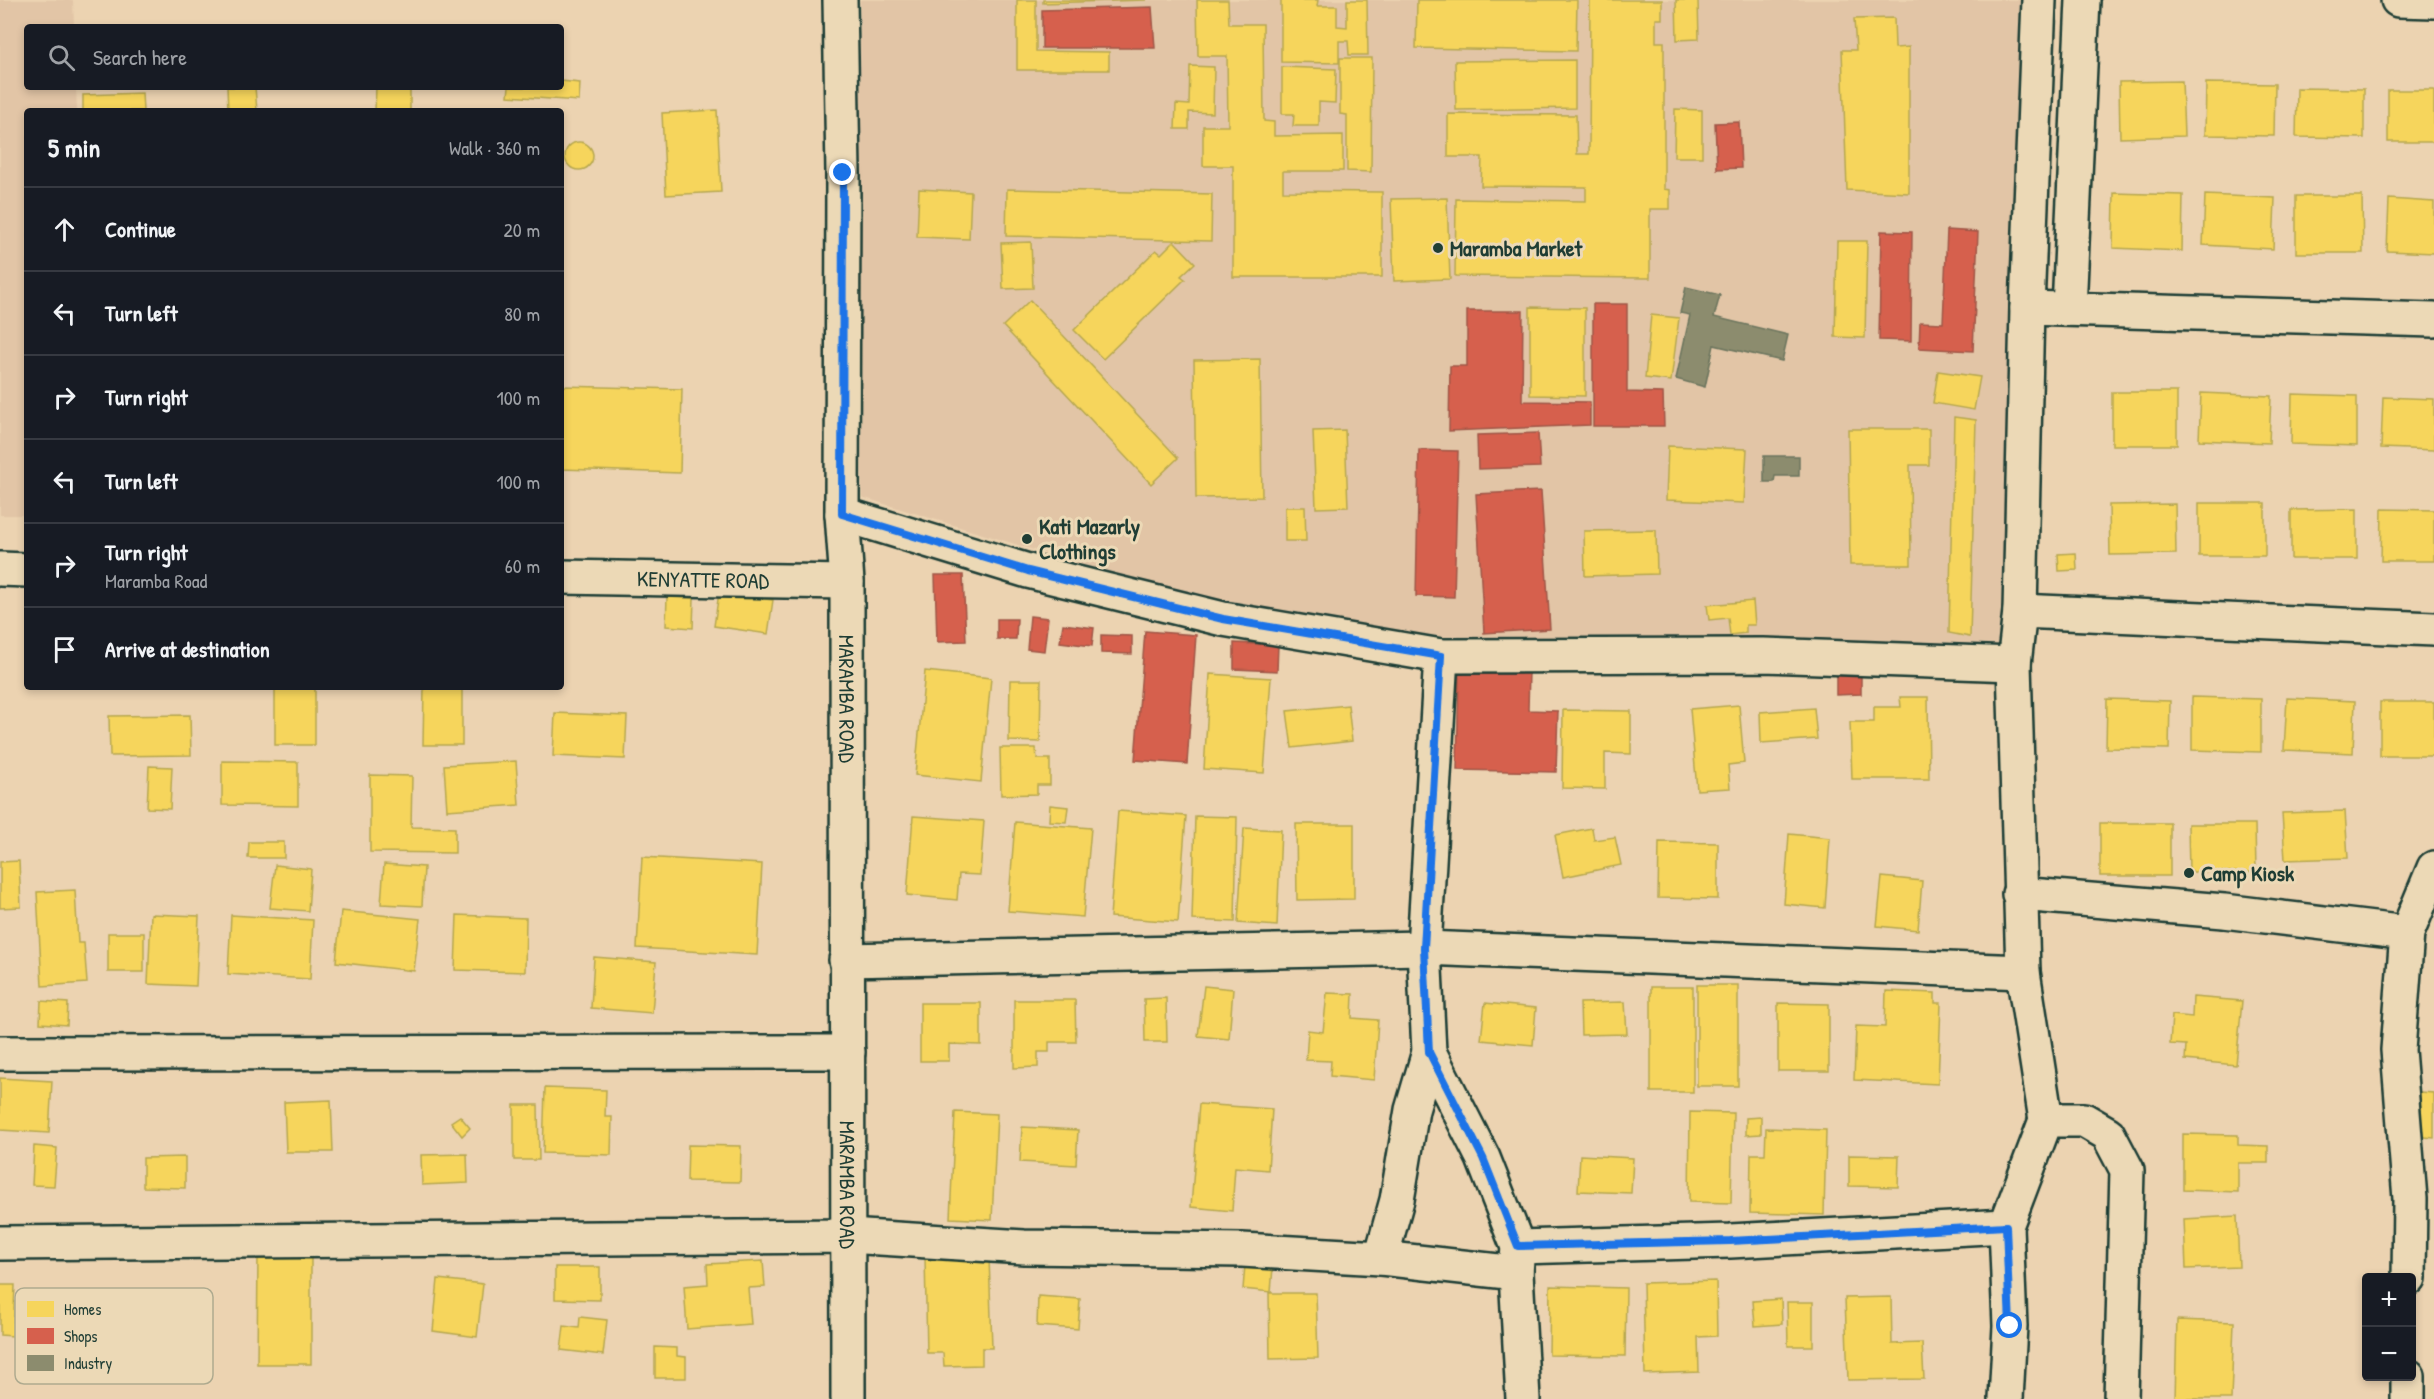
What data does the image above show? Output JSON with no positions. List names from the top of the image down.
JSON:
{
  "streets": {
    "street": ["KENYATTE ROAD", "MARAMBA ROAD"]
  },
  "crossings": [
    ["KENYATTE ROAD", "MARAMBA ROAD"]
  ],
  "places": ["Maramba Market", "Kati Mazarly Clothings", "Camp Kiosk"],
  "legend": ["Homes", "Shops", "Industry"],
  "page": {
    "search": "Search here",
    "heading": ["5 min", "Walk · 360 m"],
    "list": [
      ["Continue", "20 m"],
      ["Turn left", "80 m"],
      ["Turn right", "100 m"],
      ["Turn left", "100 m"],
      ["Turn right", "Maramba Road", "60 m"],
      "Arrive at destination"
    ],
    "map_buttons": ["+", "−"]
  }
}
